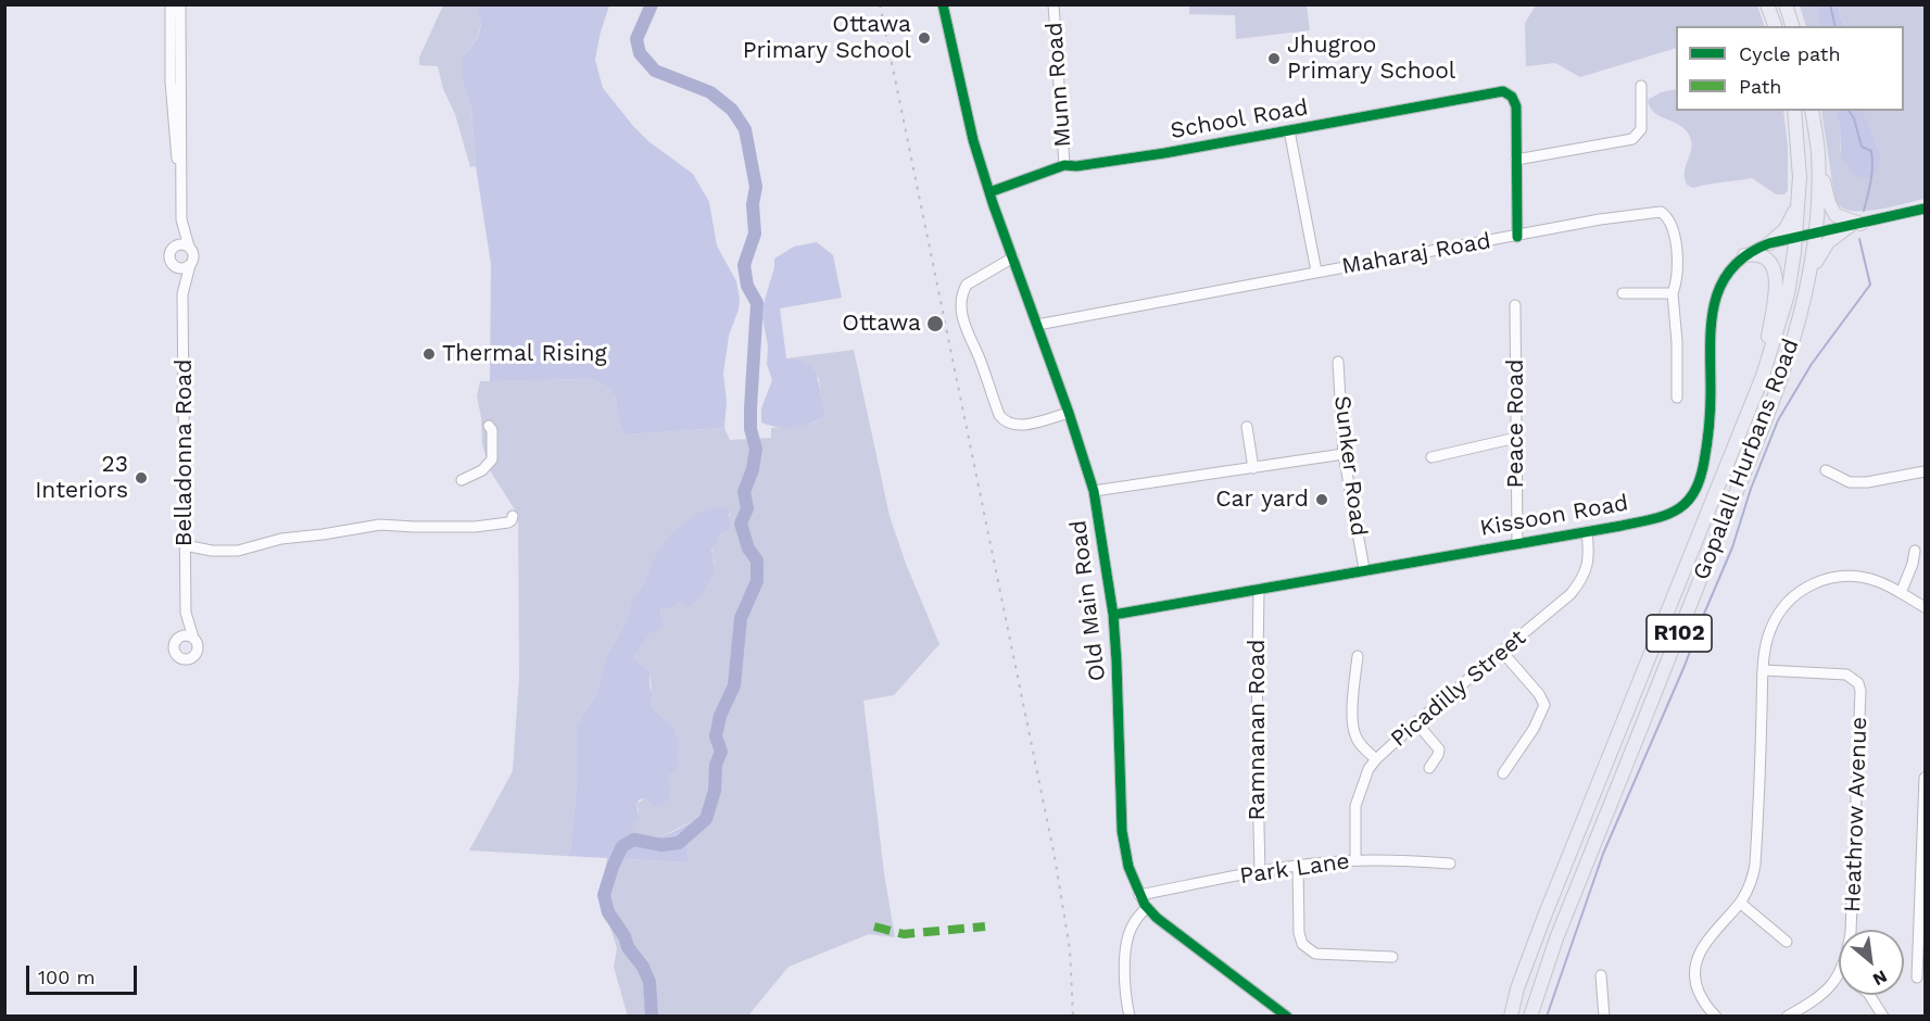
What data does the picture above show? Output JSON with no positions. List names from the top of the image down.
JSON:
{
  "streets": {
    "main road": ["Gopalall Hurbans Road", "R102"],
    "street": [
      "Munn Road",
      "School Road",
      "Maharaj Road",
      "Peace Road",
      "Belladonna Road",
      "Sunker Road",
      "Kissoon Road",
      "Old Main Road",
      "Picadilly Street",
      "Ramnanan Road",
      "Heathrow Avenue",
      "Park Lane"
    ]
  },
  "crossings": [
    ["Munn Road", "School Road"],
    ["School Road", "Maharaj Road"],
    ["School Road", "Old Main Road"],
    ["Maharaj Road", "Old Main Road"],
    ["Peace Road", "Kissoon Road"],
    ["Gopalall Hurbans Road", "Kissoon Road"],
    ["Sunker Road", "Kissoon Road"],
    ["Kissoon Road", "Old Main Road"],
    ["Kissoon Road", "Picadilly Street"],
    ["Kissoon Road", "Ramnanan Road"],
    ["Old Main Road", "Park Lane"],
    ["Picadilly Street", "Park Lane"],
    ["Ramnanan Road", "Park Lane"]
  ],
  "places": [
    "Ottawa Primary School",
    "Jhugroo Primary School",
    "Ottawa",
    "Thermal Rising",
    "23 Interiors",
    "Car yard"
  ],
  "legend": ["Cycle path", "Path"],
  "scale_bar": "100 m",
  "north": "bottom right"
}
